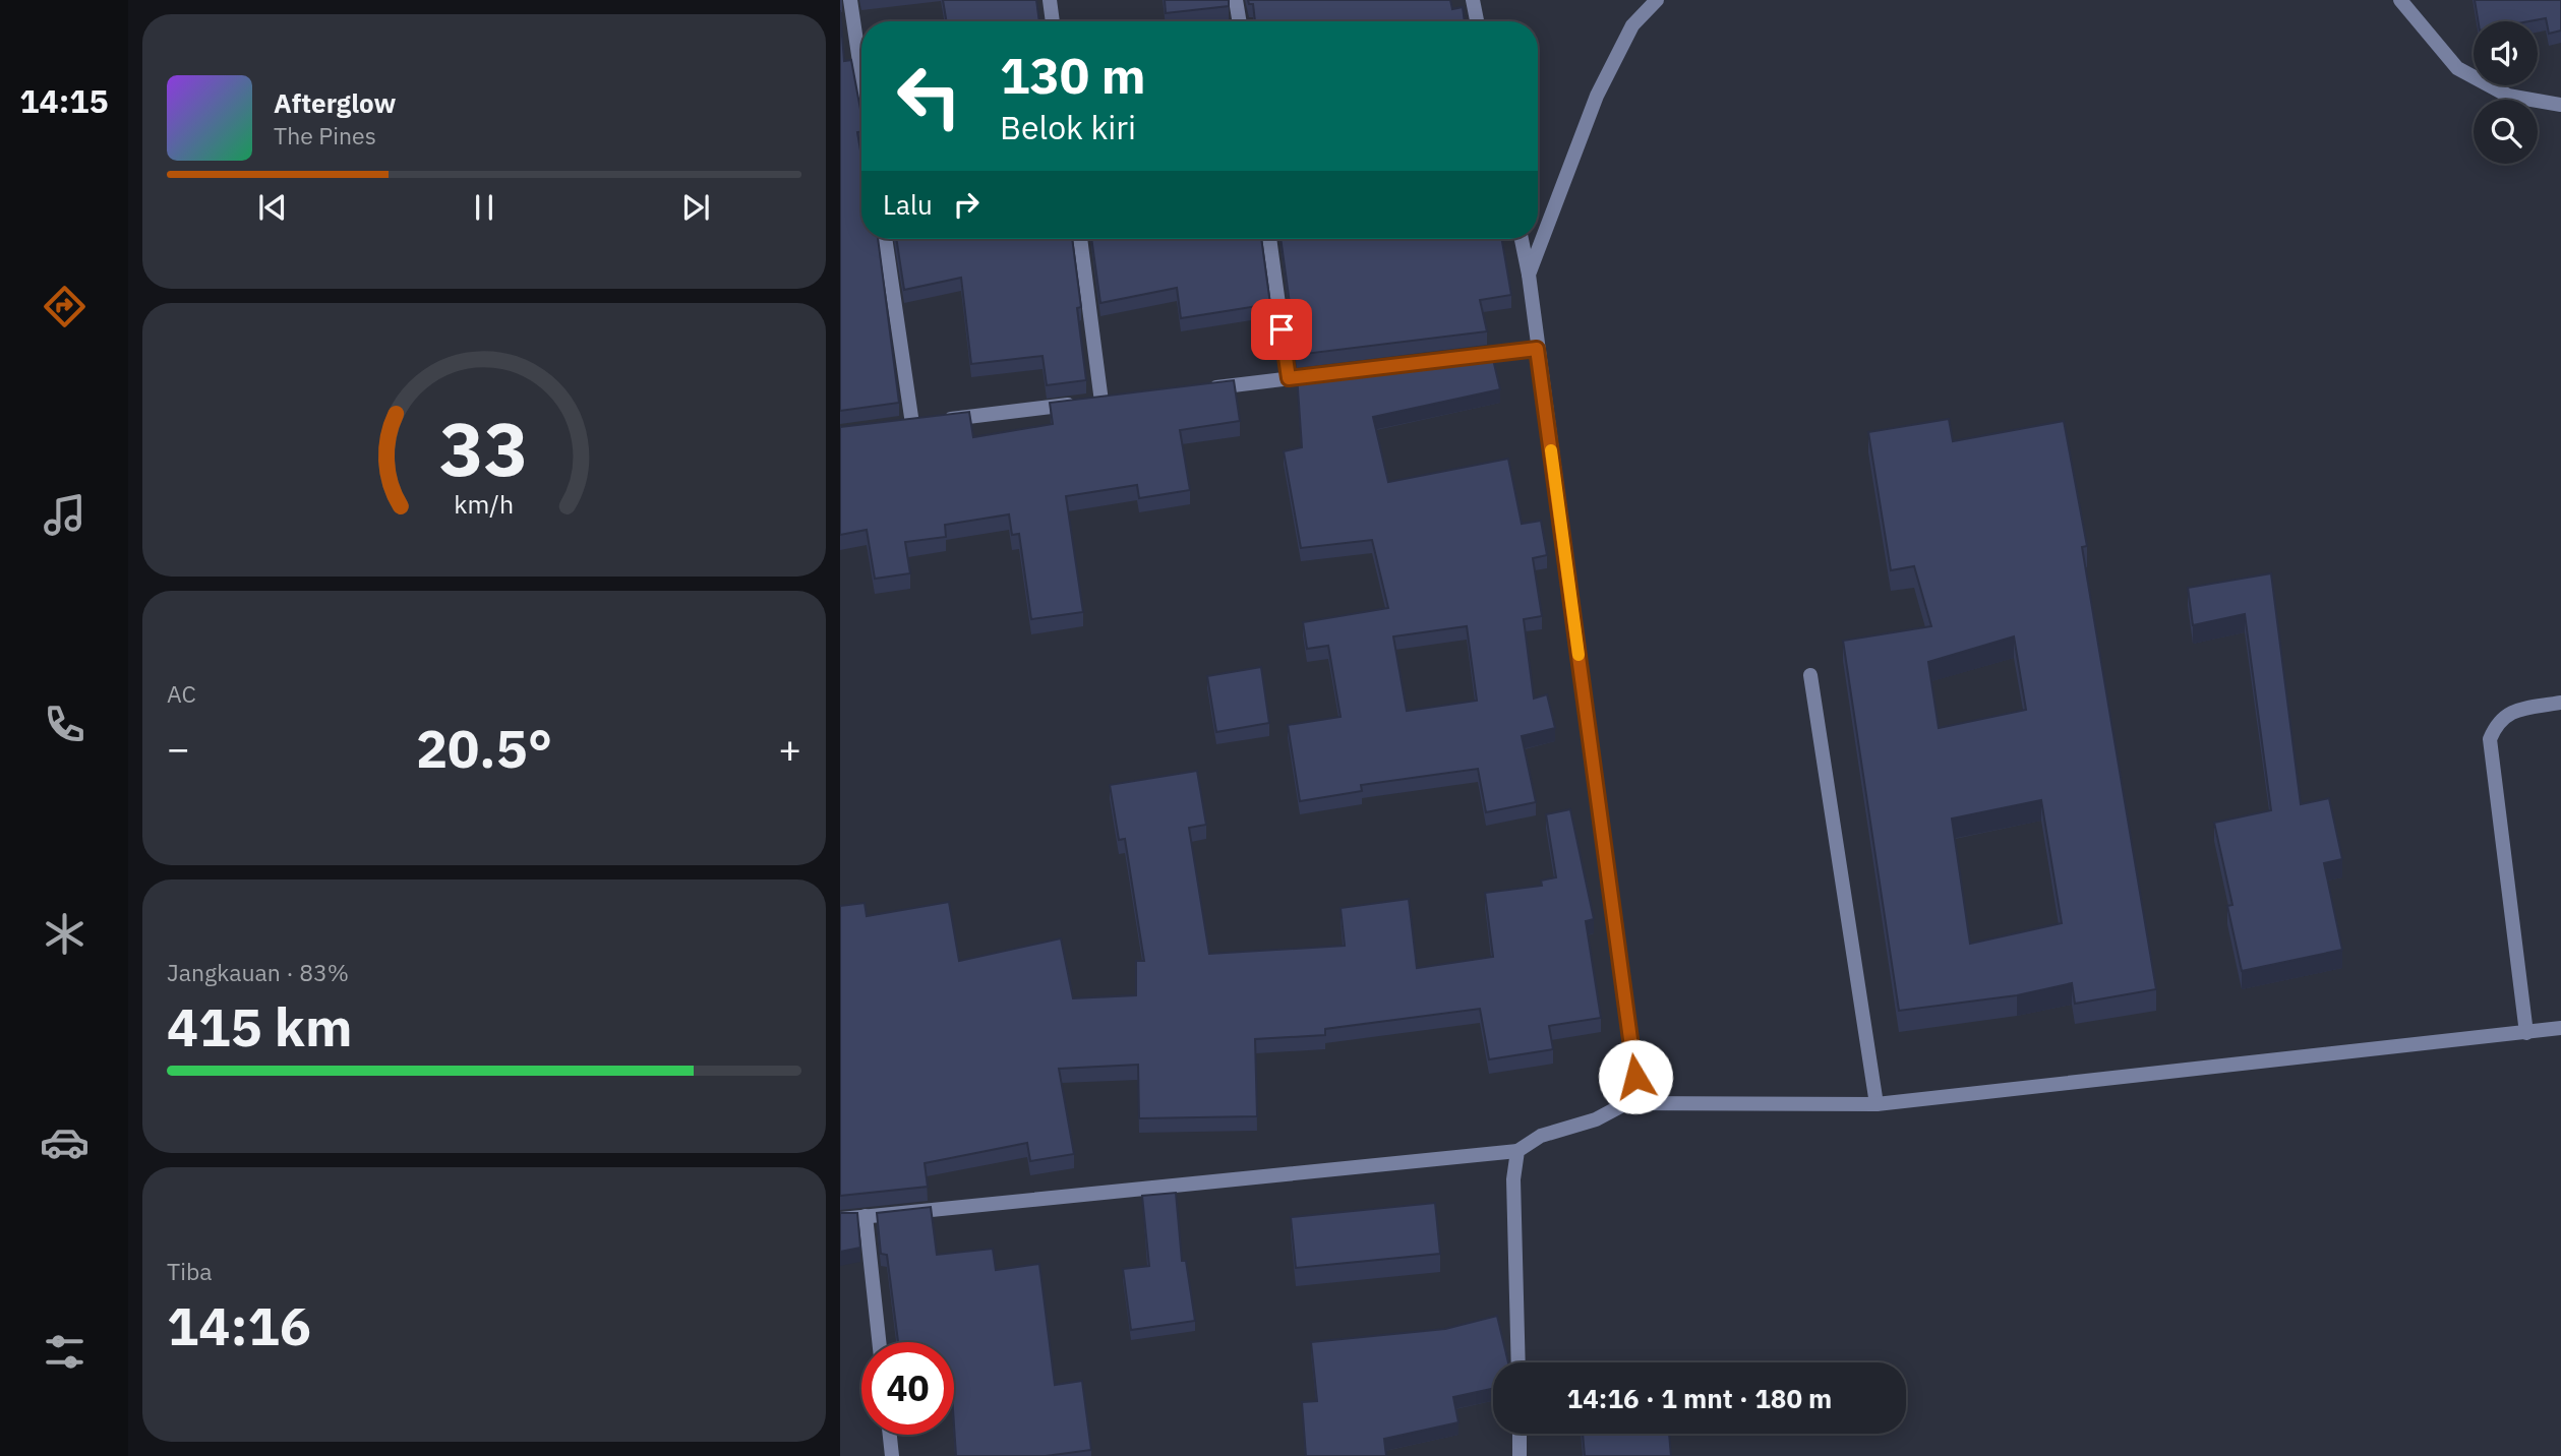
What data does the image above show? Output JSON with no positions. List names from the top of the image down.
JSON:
{
  "page": {
    "tabs": "14:15",
    "turn": ["130 m", "Belok kiri"],
    "song": ["Afterglow", "The Pines"],
    "then": "Lalu",
    "tile": [
      "AC",
      ["Jangkauan · 83%", "415 km"],
      ["Tiba", "14:16"]
    ],
    "heat": ["−", "20.5°", "+"],
    "limit": "40",
    "trip": "14:16 · 1 mnt · 180 m",
    "gauge": ["33", "km/h"]
  }
}
